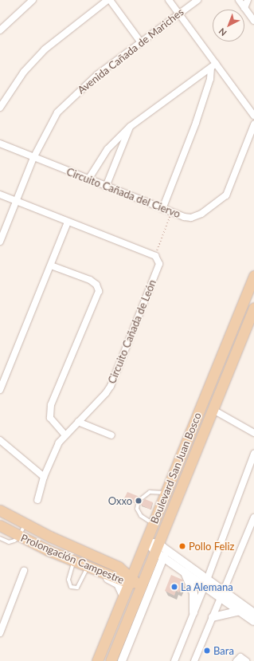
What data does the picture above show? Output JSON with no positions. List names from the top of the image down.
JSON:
{
  "streets": {
    "main road": ["Boulevard San Juan Bosco", "Prolongación Campestre"],
    "street": ["Avenida Cañada de Mariches", "Circuito Cañada del Ciervo", "Circuito Cañada de León"]
  },
  "crossings": [
    ["Avenida Cañada de Mariches", "Circuito Cañada del Ciervo"],
    ["Boulevard San Juan Bosco", "Prolongación Campestre"]
  ],
  "places": [
    "Oxxo",
    "Pollo Feliz",
    "La Alemana",
    "Bara"
  ],
  "north": "bottom left"
}
